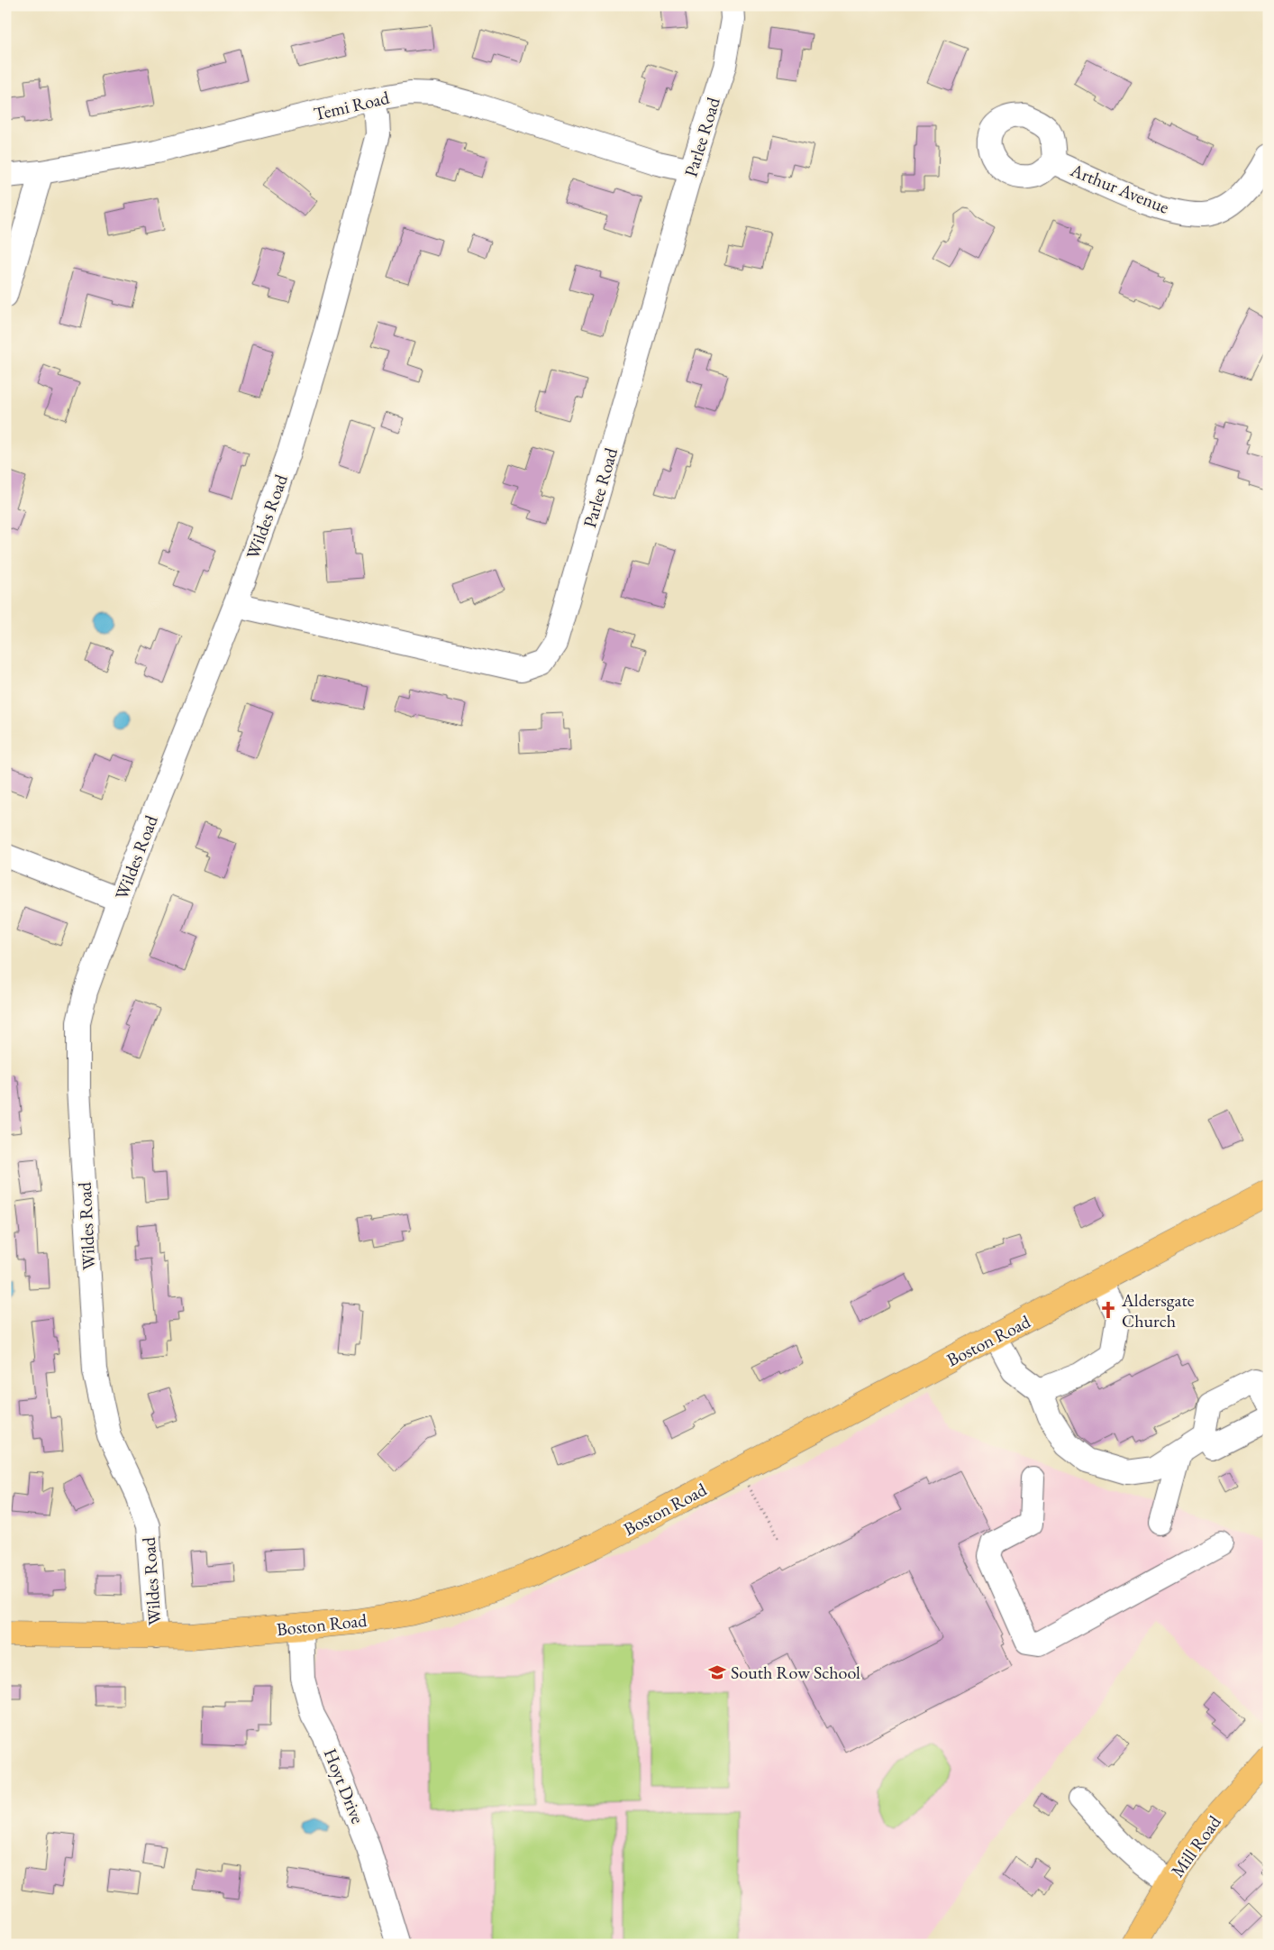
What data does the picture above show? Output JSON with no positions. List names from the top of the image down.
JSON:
{
  "streets": {
    "main road": ["Boston Road", "Mill Road"],
    "street": [
      "Temi Road",
      "Parlee Road",
      "Arthur Avenue",
      "Wildes Road",
      "Hoyt Drive"
    ]
  },
  "crossings": [
    ["Temi Road", "Parlee Road"],
    ["Temi Road", "Wildes Road"],
    ["Parlee Road", "Wildes Road"],
    ["Wildes Road", "Boston Road"],
    ["Boston Road", "Hoyt Drive"]
  ],
  "places": {
    "church": ["Aldersgate Church"],
    "school or university": ["South Row School"]
  }
}
